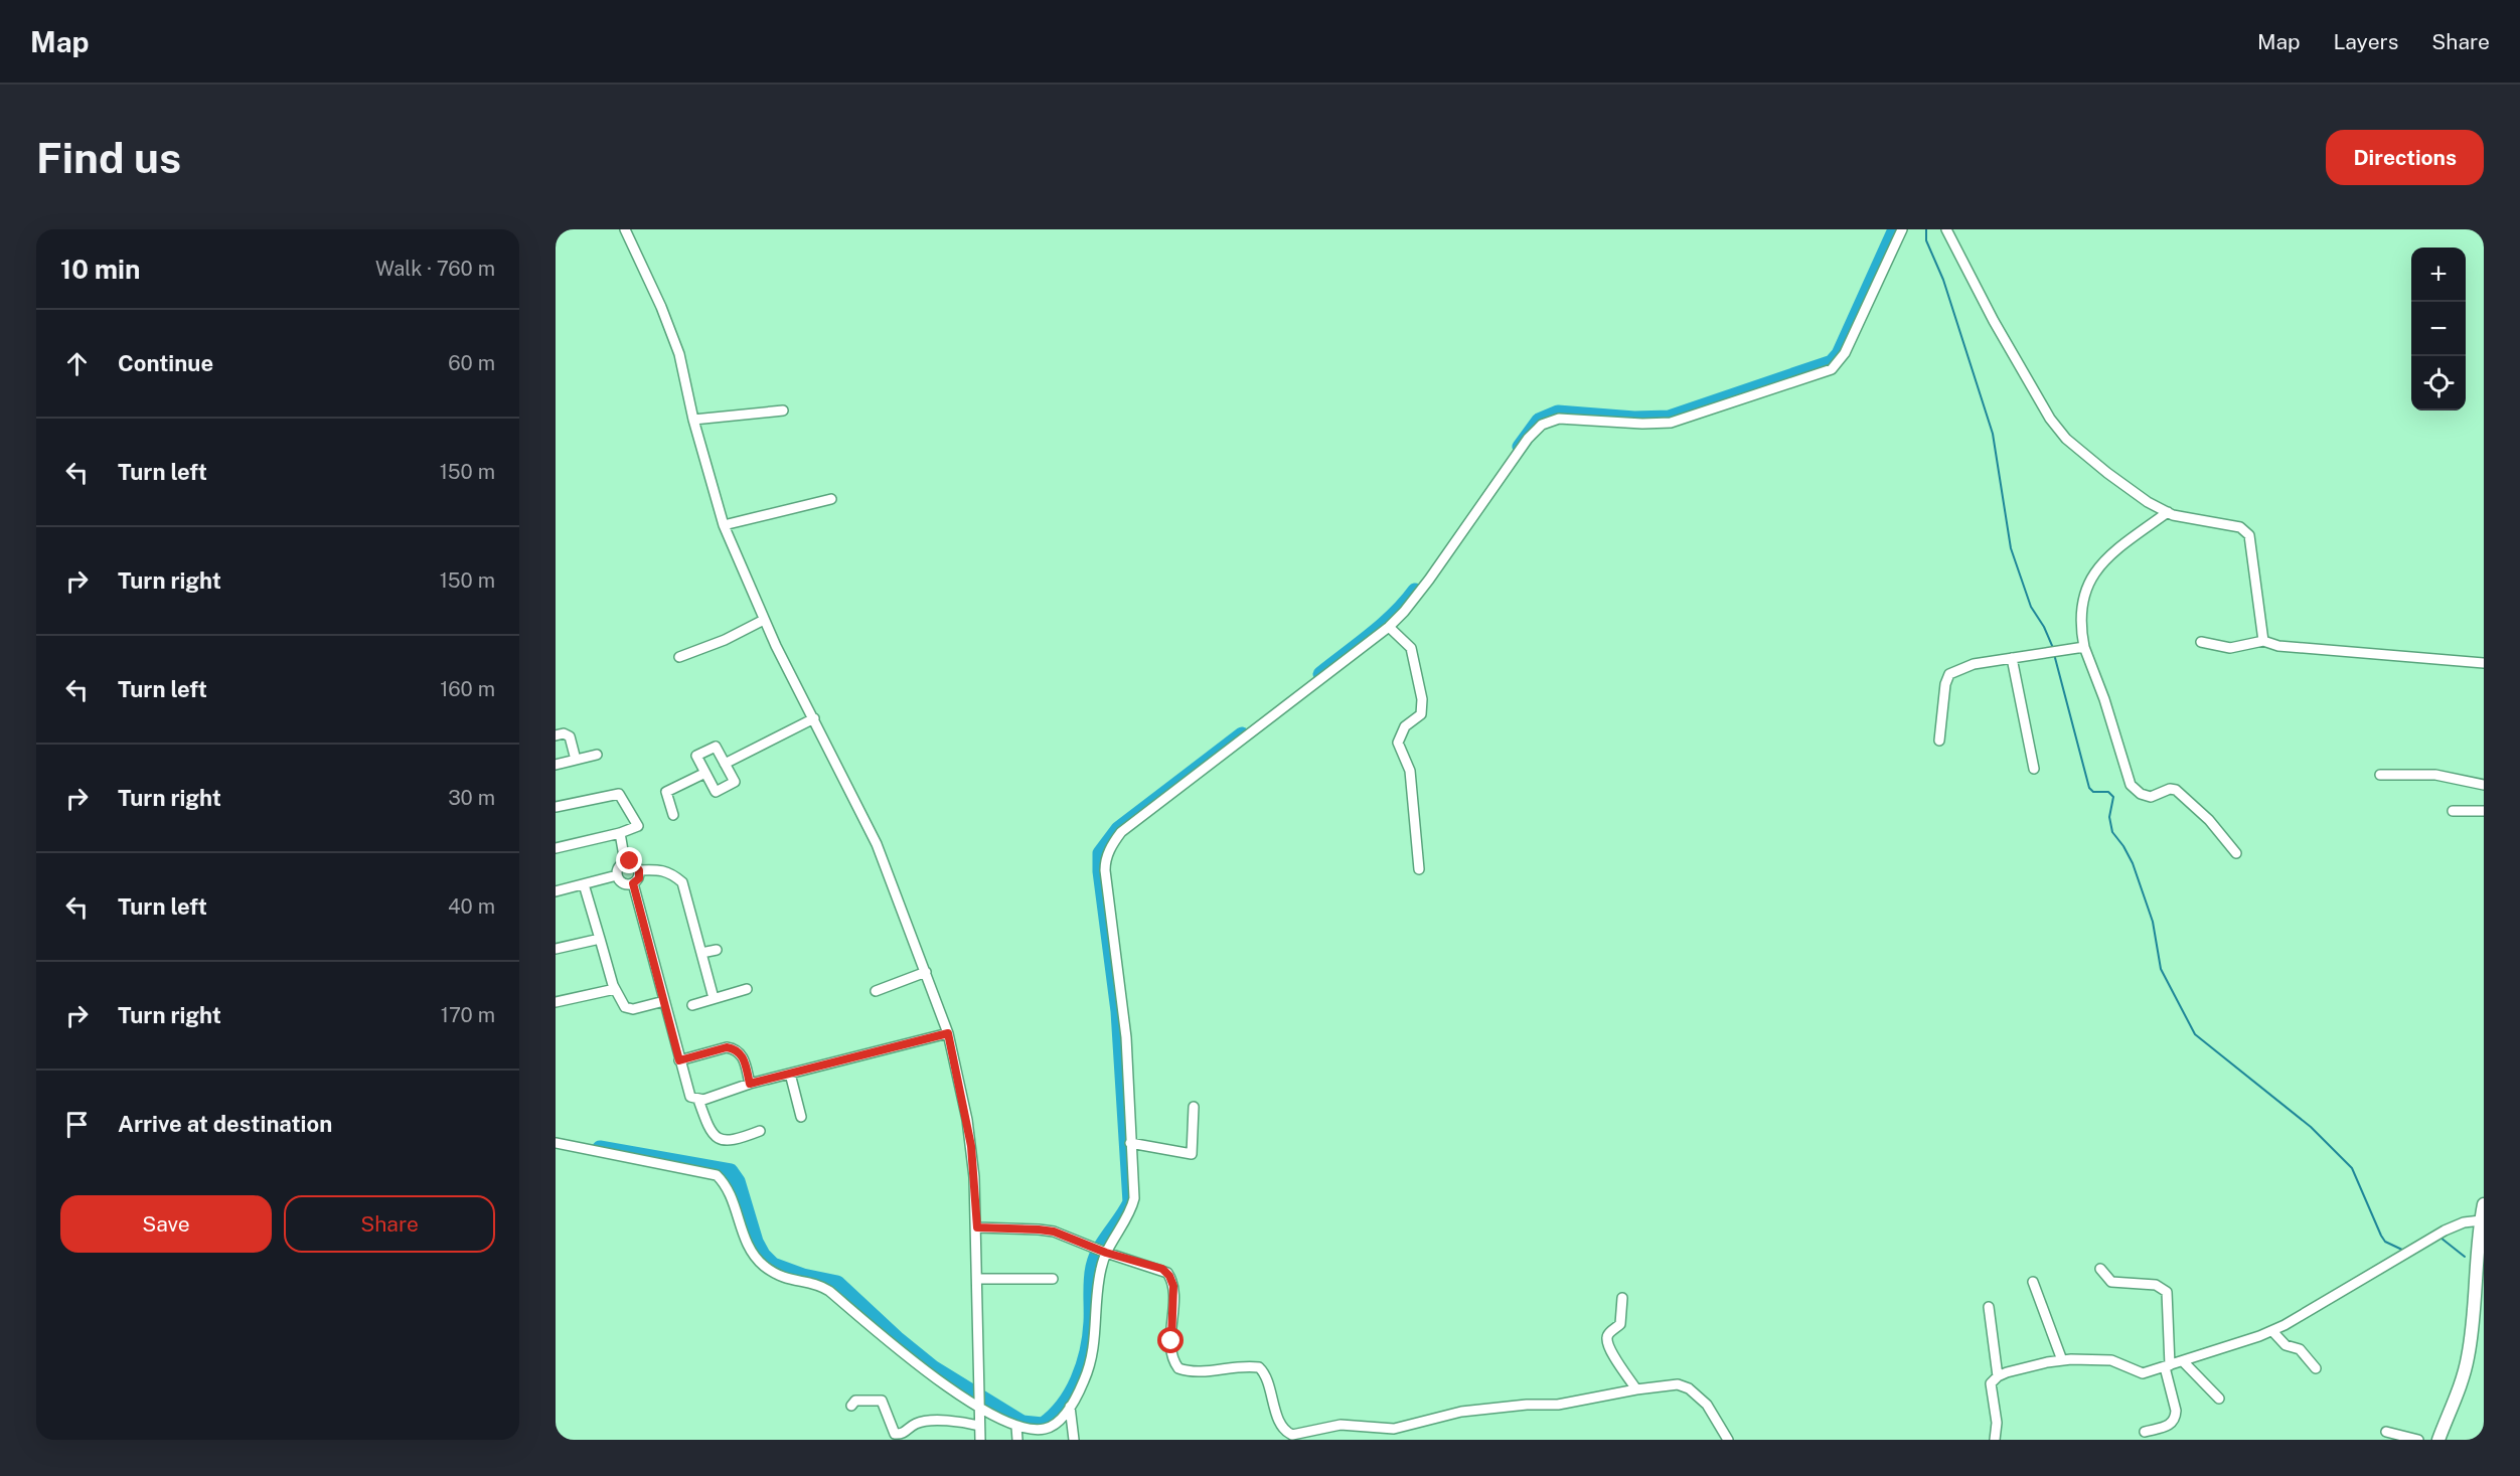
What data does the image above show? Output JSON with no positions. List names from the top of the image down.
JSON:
{
  "page": {
    "header": "Map",
    "nav": ["Map", "Layers", "Share"],
    "buttons": [
      "Directions",
      ["Save", "Share"]
    ],
    "title": "Find us",
    "heading": ["10 min", "Walk · 760 m"],
    "map_buttons": ["+", "−"],
    "list": [
      ["Continue", "60 m"],
      ["Turn left", "150 m"],
      ["Turn right", "150 m"],
      ["Turn left", "160 m"],
      ["Turn right", "30 m"],
      ["Turn left", "40 m"],
      ["Turn right", "170 m"],
      "Arrive at destination"
    ]
  }
}
